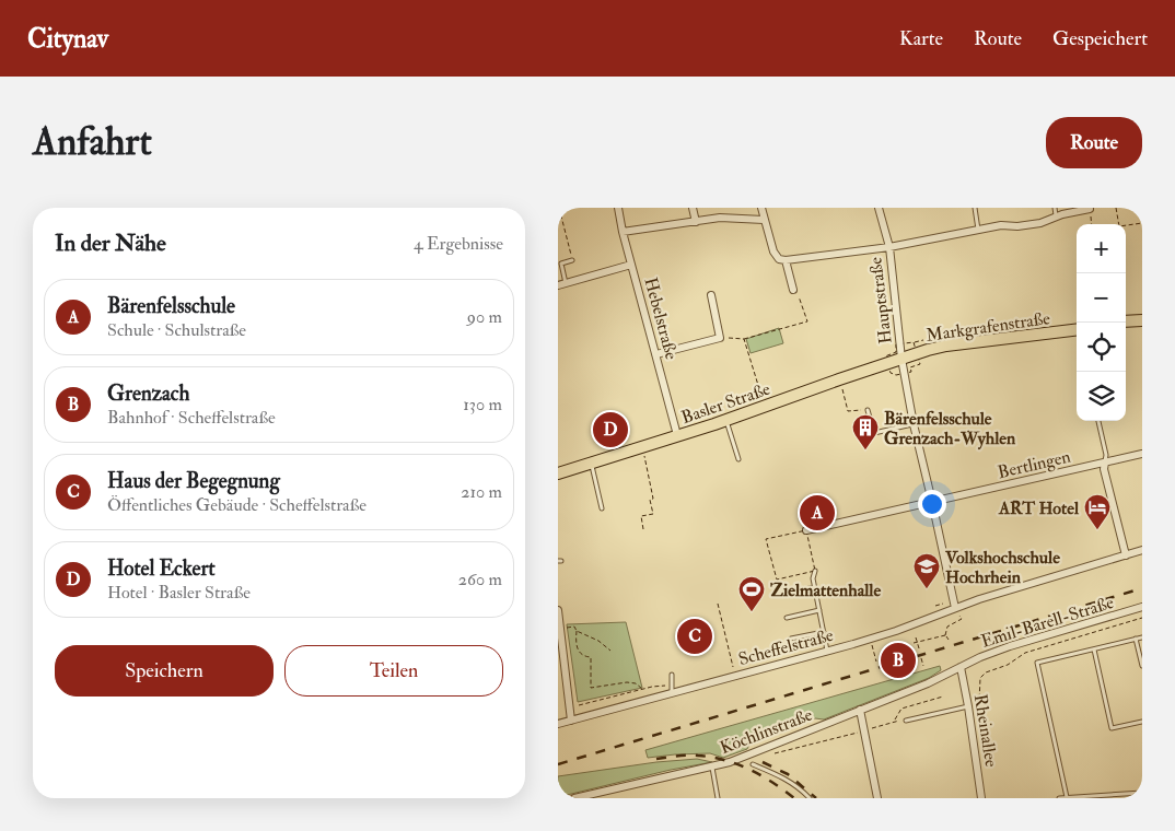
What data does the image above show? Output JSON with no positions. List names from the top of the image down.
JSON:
{
  "streets": {
    "main road": ["Markgrafenstraße", "Basler Straße"],
    "street": [
      "Hauptstraße",
      "Hebelstraße",
      "Bertlingen",
      "Emil-Barell-Straße",
      "Scheffelstraße",
      "Köchlinstraße",
      "Rheinallee"
    ]
  },
  "crossings": [
    ["Hauptstraße", "Markgrafenstraße"],
    ["Hauptstraße", "Basler Straße"],
    ["Hauptstraße", "Bertlingen"],
    ["Hauptstraße", "Scheffelstraße"],
    ["Hebelstraße", "Basler Straße"],
    ["Markgrafenstraße", "Basler Straße"],
    ["Emil-Barell-Straße", "Köchlinstraße"],
    ["Emil-Barell-Straße", "Rheinallee"],
    ["Köchlinstraße", "Rheinallee"]
  ],
  "places": {
    "building": ["Bärenfelsschule Grenzach-Wyhlen"],
    "hotel": ["ART Hotel"],
    "school or university": ["Volkshochschule Hochrhein"],
    "sports": ["Zielmattenhalle"]
  },
  "page": {
    "header": "Citynav",
    "nav": ["Karte", "Route", "Gespeichert"],
    "buttons": [
      "Route",
      ["Speichern", "Teilen"]
    ],
    "title": "Anfahrt",
    "heading": ["In der Nähe", "4 Ergebnisse"],
    "map_buttons": ["+", "−"],
    "list": [
      {
        "mark": "A",
        "name": "Bärenfelsschule",
        "note": "Schule · Schulstraße",
        "value": "90 m"
      },
      {
        "mark": "B",
        "name": "Grenzach",
        "note": "Bahnhof · Scheffelstraße",
        "value": "130 m"
      },
      {
        "mark": "C",
        "name": "Haus der Begegnung",
        "note": "Öffentliches Gebäude · Scheffelstraße",
        "value": "210 m"
      },
      {
        "mark": "D",
        "name": "Hotel Eckert",
        "note": "Hotel · Basler Straße",
        "value": "260 m"
      }
    ],
    "pins": [
      "D",
      "A",
      "C",
      "B"
    ]
  }
}
